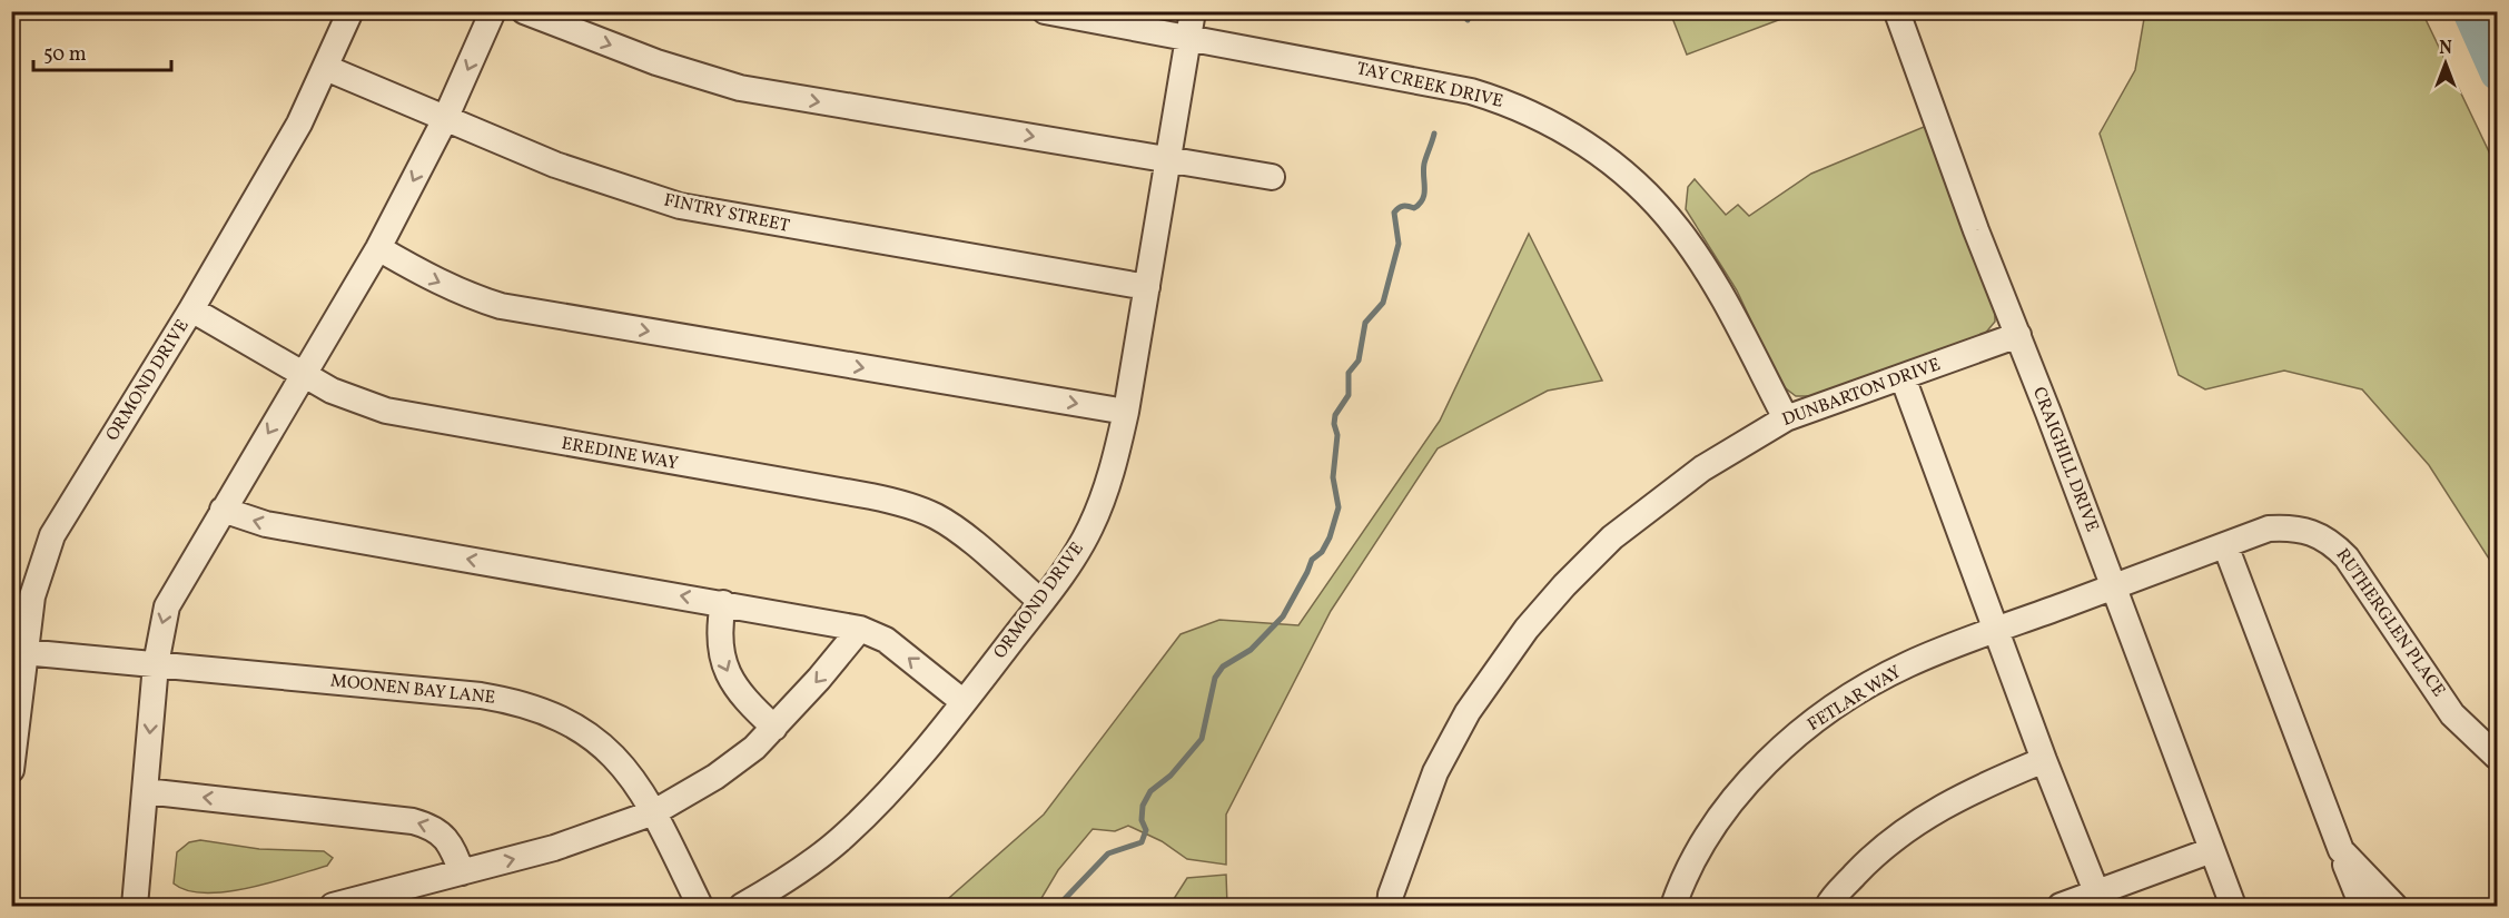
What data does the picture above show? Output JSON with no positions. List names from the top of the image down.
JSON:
{
  "streets": {
    "street": [
      "TAY CREEK DRIVE",
      "FINTRY STREET",
      "ORMOND DRIVE",
      "DUNBARTON DRIVE",
      "EREDINE WAY",
      "CRAIGHILL DRIVE",
      "RUTHERGLEN PLACE",
      "MOONEN BAY LANE",
      "FETLAR WAY"
    ]
  },
  "crossings": [
    ["TAY CREEK DRIVE", "ORMOND DRIVE"],
    ["TAY CREEK DRIVE", "DUNBARTON DRIVE"],
    ["FINTRY STREET", "ORMOND DRIVE"],
    ["ORMOND DRIVE", "EREDINE WAY"],
    ["ORMOND DRIVE", "MOONEN BAY LANE"],
    ["DUNBARTON DRIVE", "CRAIGHILL DRIVE"],
    ["CRAIGHILL DRIVE", "RUTHERGLEN PLACE"],
    ["CRAIGHILL DRIVE", "FETLAR WAY"],
    ["RUTHERGLEN PLACE", "FETLAR WAY"]
  ],
  "scale_bar": "50 m",
  "north": "top"
}
